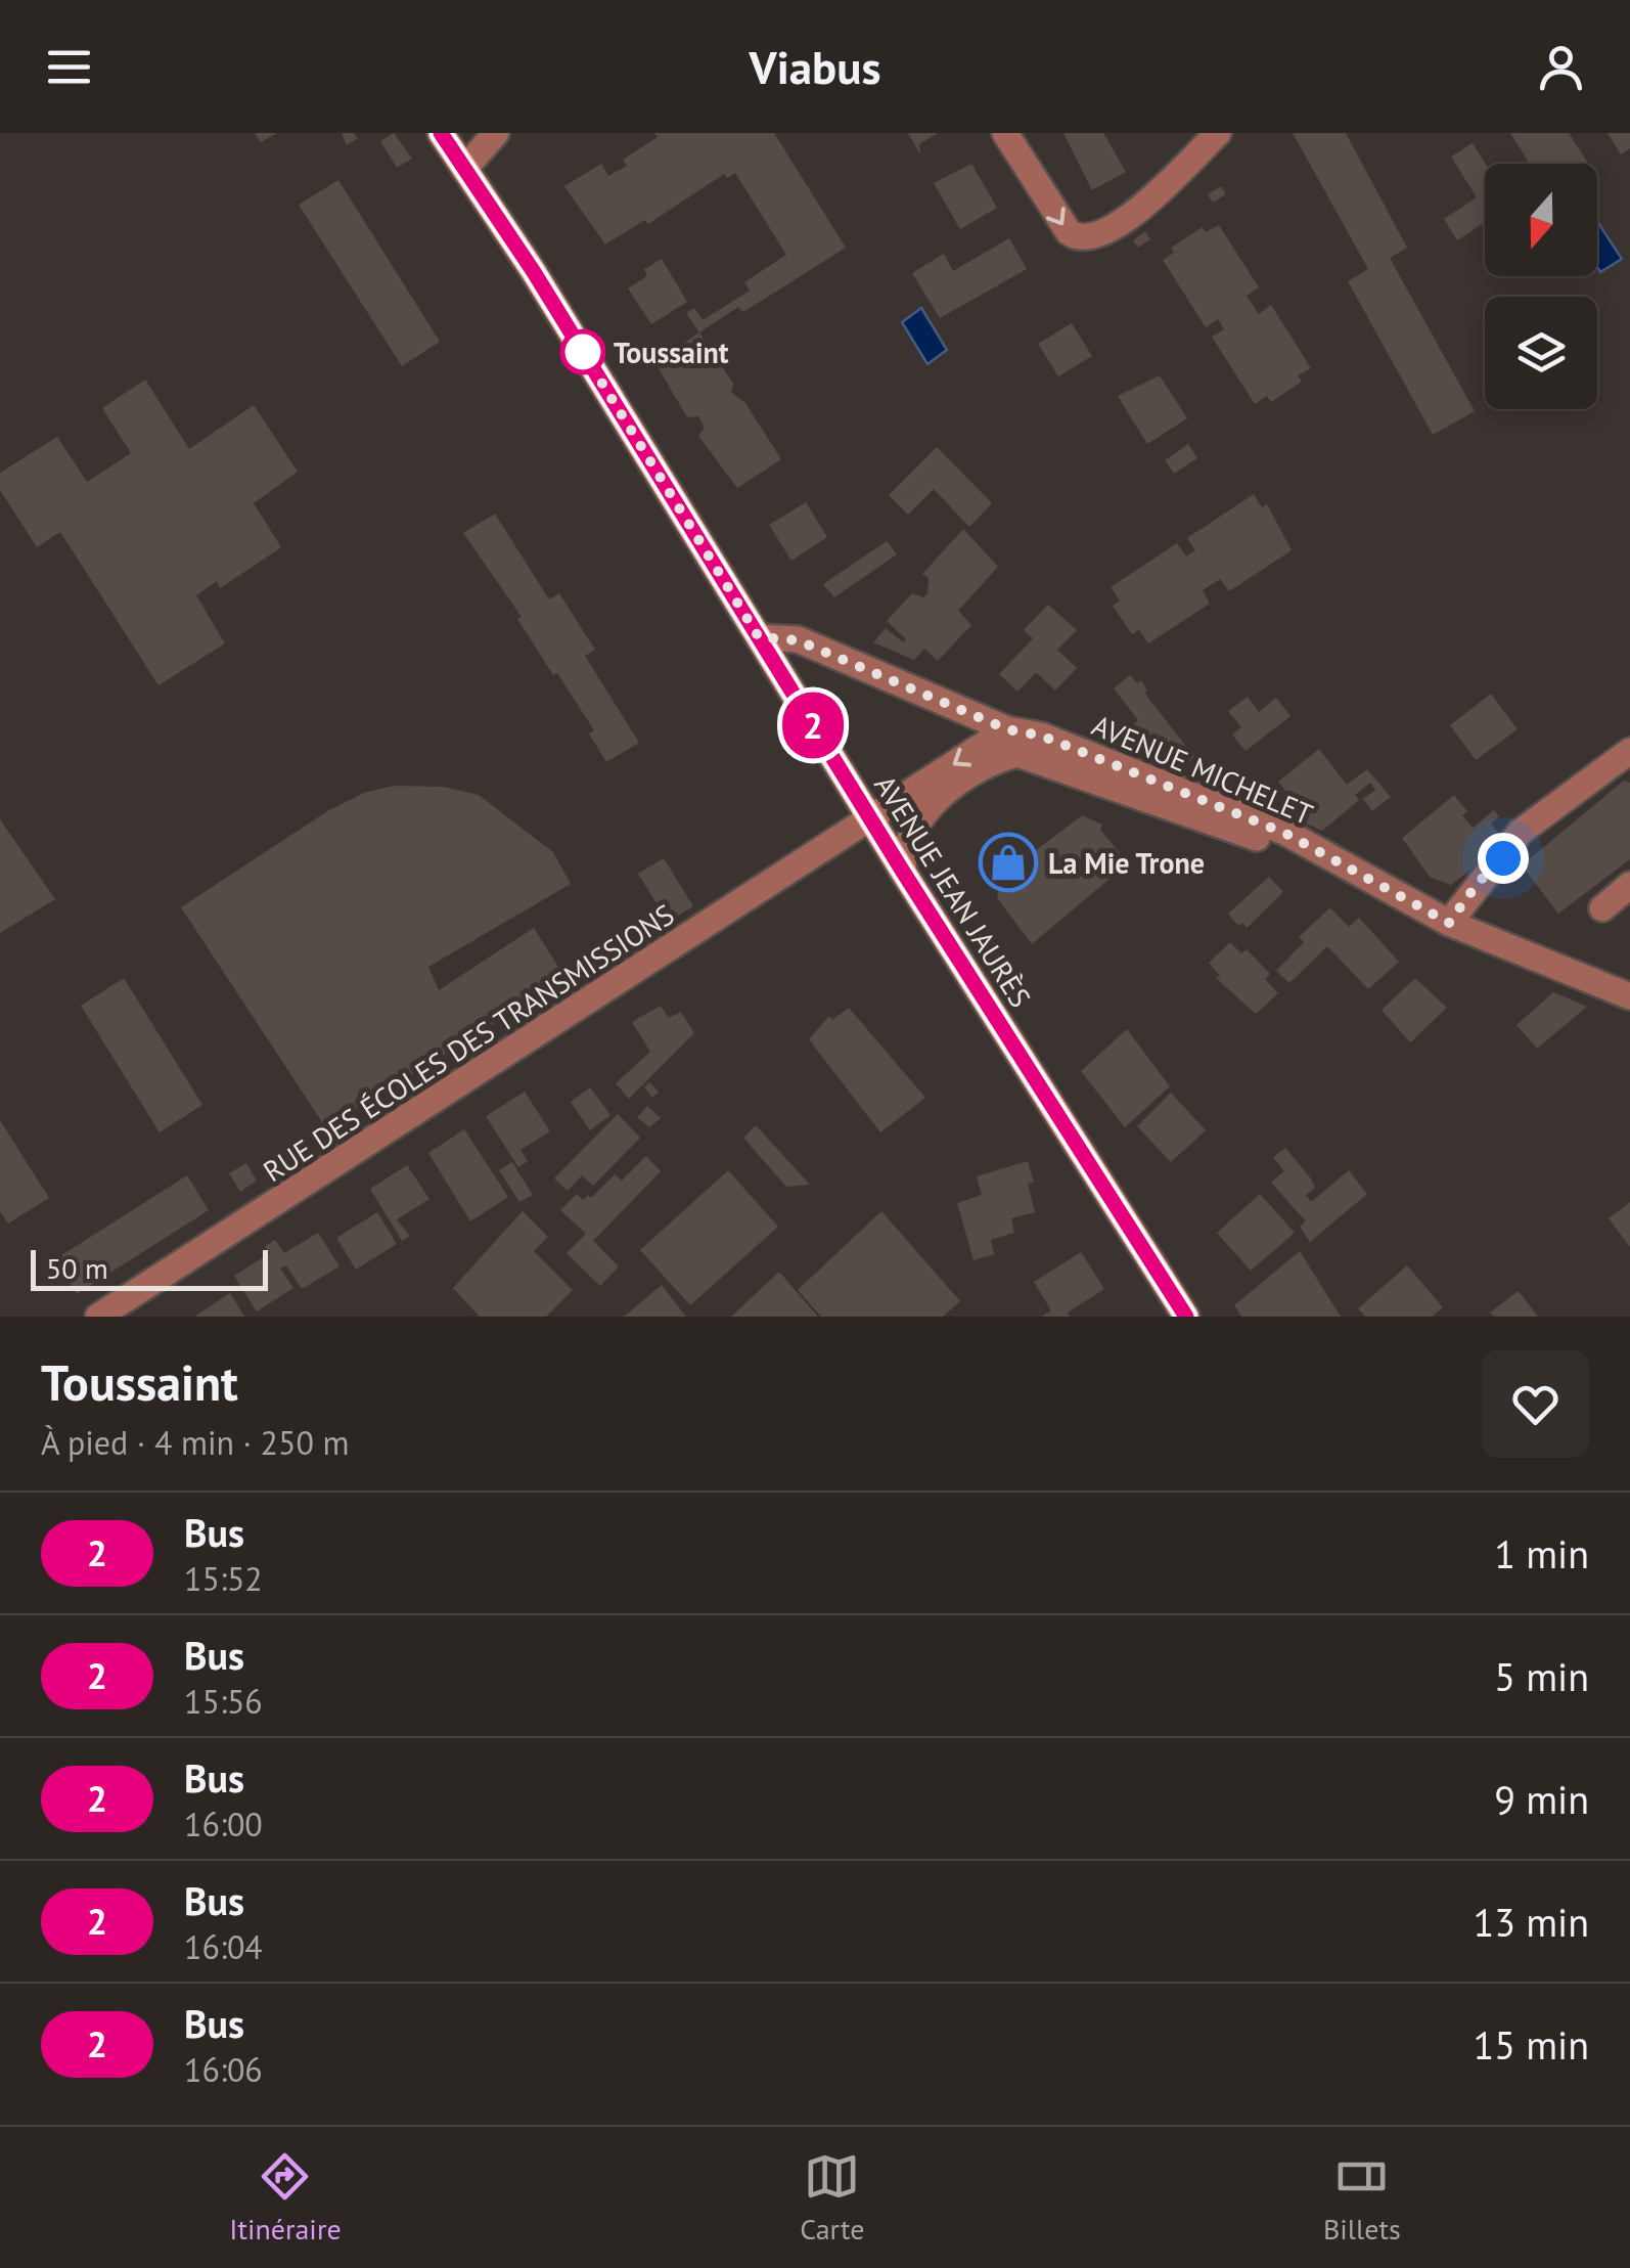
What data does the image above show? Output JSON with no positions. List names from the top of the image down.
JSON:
{
  "streets": {
    "main road": ["AVENUE JEAN JAURÈS"],
    "street": ["AVENUE MICHELET", "RUE DES ÉCOLES DES TRANSMISSIONS"]
  },
  "crossings": [
    ["AVENUE MICHELET", "AVENUE JEAN JAURÈS"],
    ["AVENUE JEAN JAURÈS", "RUE DES ÉCOLES DES TRANSMISSIONS"]
  ],
  "places": {
    "other": ["Toussaint"],
    "shop": ["La Mie Trone"]
  },
  "lines": ["bus line 2"],
  "scale_bar": "50 m",
  "north": "bottom",
  "page": {
    "header": "Viabus",
    "on_map": "2",
    "scale": "50 m",
    "heading": ["Toussaint", "À pied · 4 min · 250 m"],
    "list": [
      {
        "mark": "2",
        "name": "Bus",
        "note": "15:52",
        "value": "1 min"
      },
      {
        "mark": "2",
        "name": "Bus",
        "note": "15:56",
        "value": "5 min"
      },
      {
        "mark": "2",
        "name": "Bus",
        "note": "16:00",
        "value": "9 min"
      },
      {
        "mark": "2",
        "name": "Bus",
        "note": "16:04",
        "value": "13 min"
      },
      {
        "mark": "2",
        "name": "Bus",
        "note": "16:06",
        "value": "15 min"
      }
    ],
    "tabs": ["Itinéraire", "Carte", "Billets"]
  }
}
